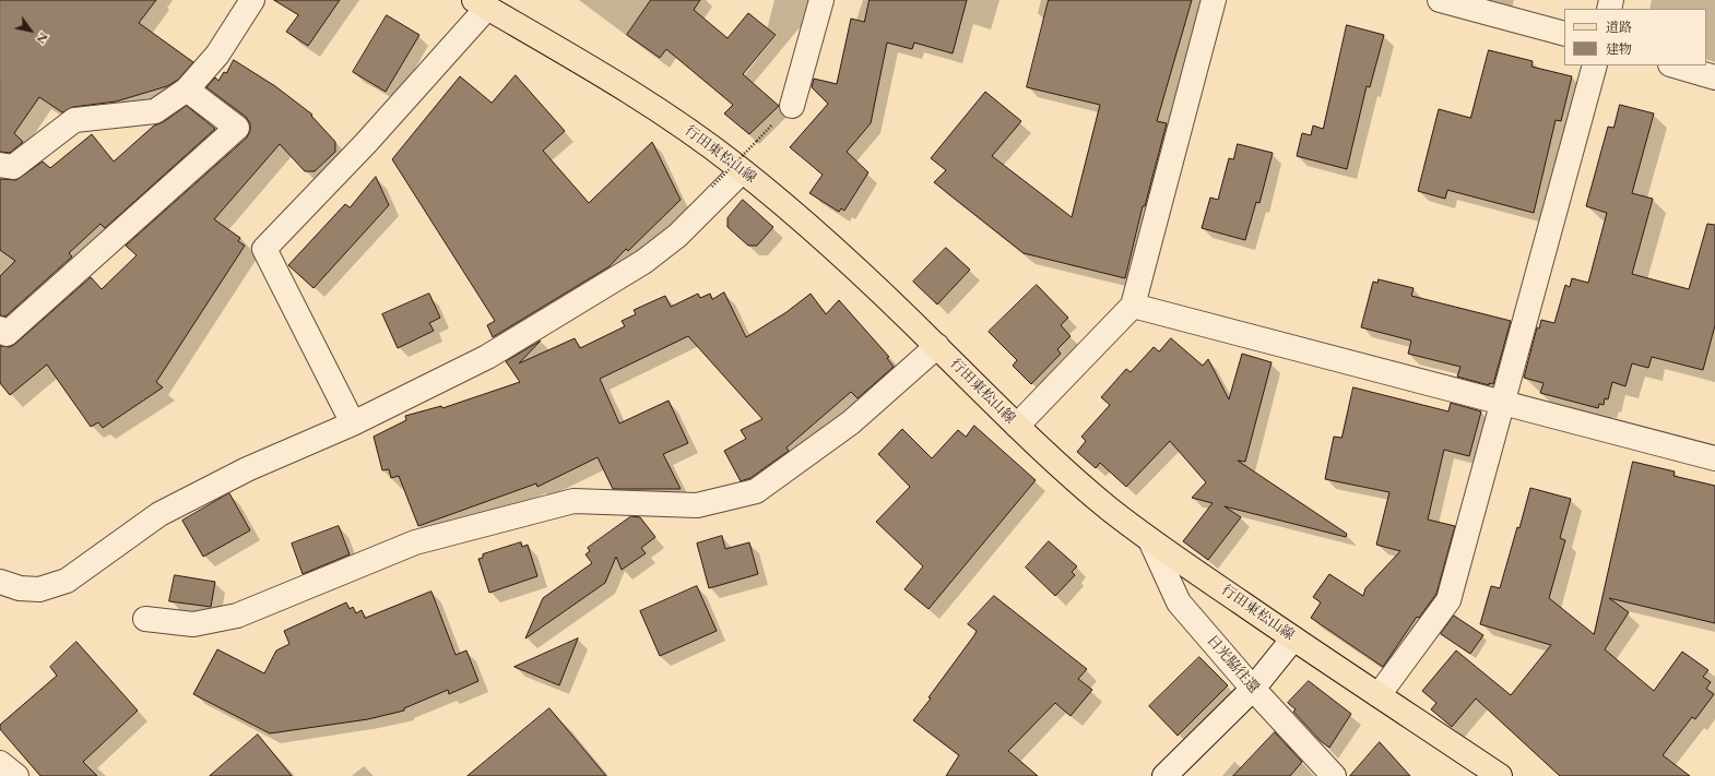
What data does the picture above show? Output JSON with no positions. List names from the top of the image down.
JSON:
{
  "streets": {
    "main road": ["行田東松山線"],
    "street": ["日光脇往還"]
  },
  "crossings": [
    ["行田東松山線", "日光脇往還"]
  ],
  "legend": ["道路", "建物"],
  "north": "bottom right"
}
